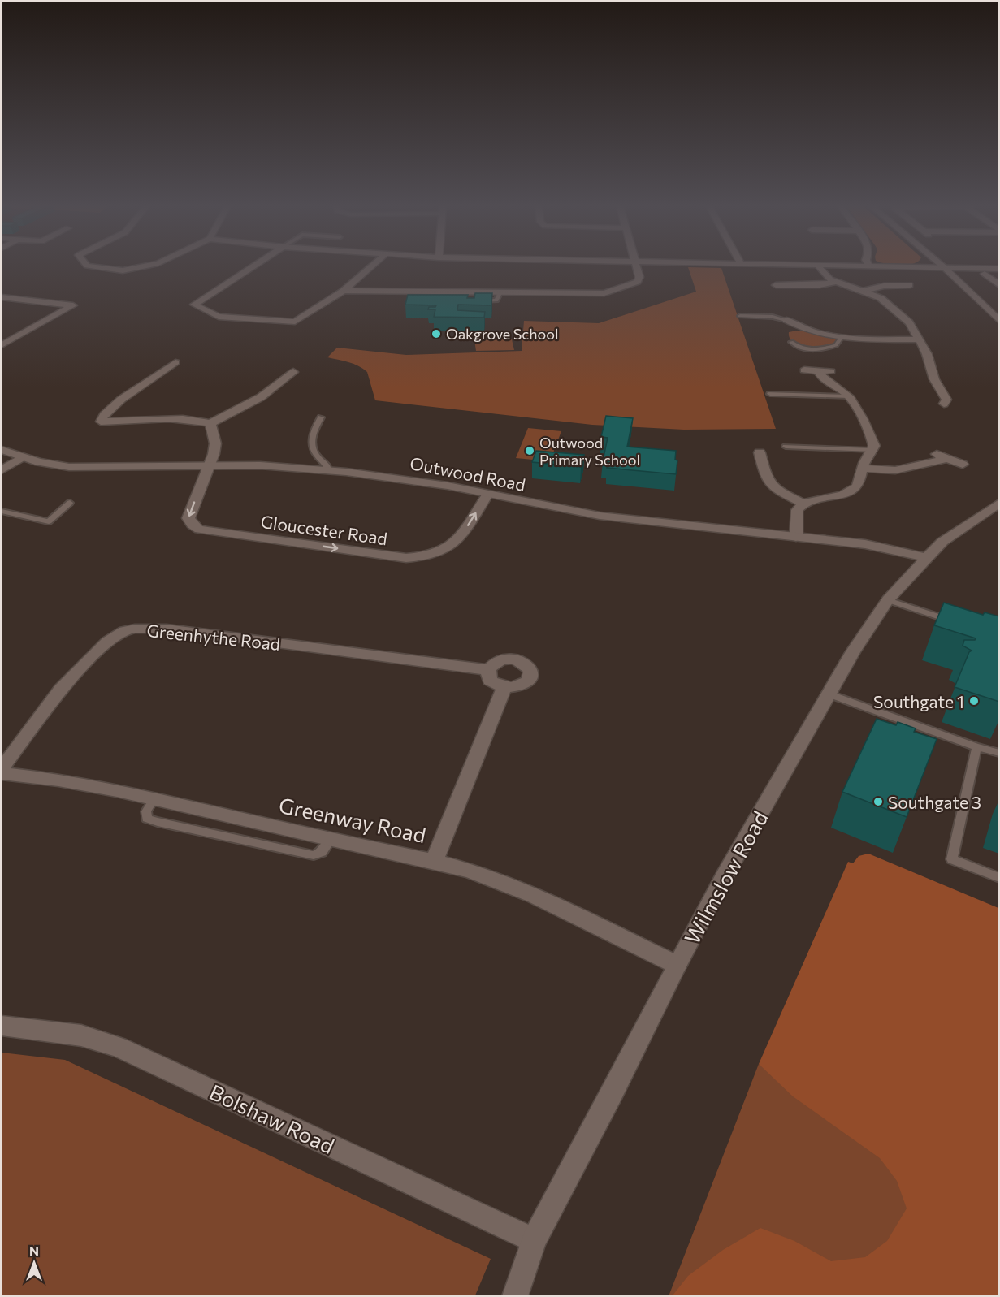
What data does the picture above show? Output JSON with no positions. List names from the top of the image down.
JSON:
{
  "streets": {
    "street": [
      "Outwood Road",
      "Gloucester Road",
      "Greenhythe Road",
      "Greenway Road",
      "Wilmslow Road",
      "Bolshaw Road"
    ]
  },
  "crossings": [
    ["Outwood Road", "Gloucester Road"],
    ["Outwood Road", "Wilmslow Road"],
    ["Greenway Road", "Wilmslow Road"],
    ["Wilmslow Road", "Bolshaw Road"]
  ],
  "places": [
    "Oakgrove School",
    "Outwood Primary School",
    "Southgate 1",
    "Southgate 3"
  ],
  "north": "top"
}
